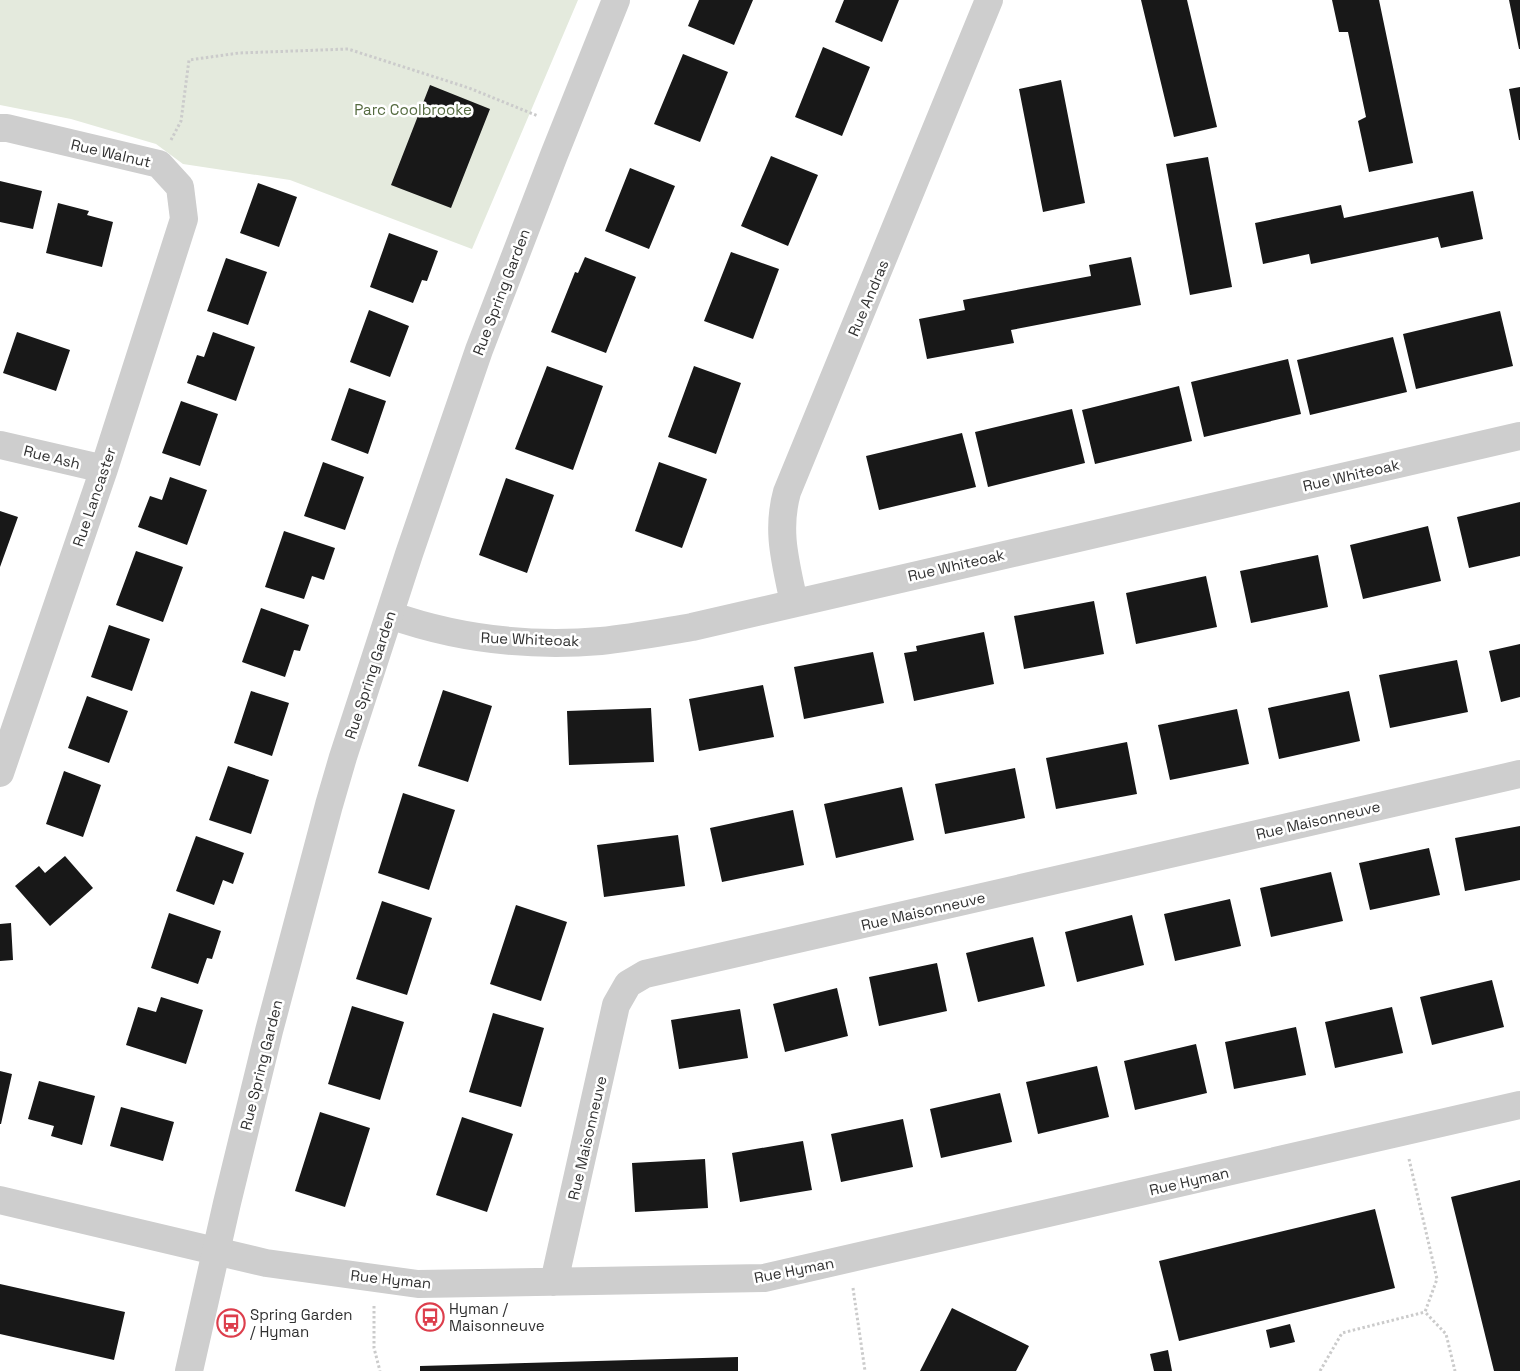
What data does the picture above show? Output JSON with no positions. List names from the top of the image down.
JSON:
{
  "streets": {
    "street": [
      "Rue Walnut",
      "Rue Spring Garden",
      "Rue Andras",
      "Rue Ash",
      "Rue Whiteoak",
      "Rue Lancaster",
      "Rue Maisonneuve",
      "Rue Hyman"
    ]
  },
  "crossings": [
    ["Rue Walnut", "Rue Lancaster"],
    ["Rue Spring Garden", "Rue Whiteoak"],
    ["Rue Spring Garden", "Rue Hyman"],
    ["Rue Andras", "Rue Whiteoak"],
    ["Rue Ash", "Rue Lancaster"],
    ["Rue Maisonneuve", "Rue Hyman"]
  ],
  "parks": ["Parc Coolbrooke"],
  "places": {
    "bus stop": ["Hyman / Maisonneuve", "Spring Garden / Hyman"]
  }
}
